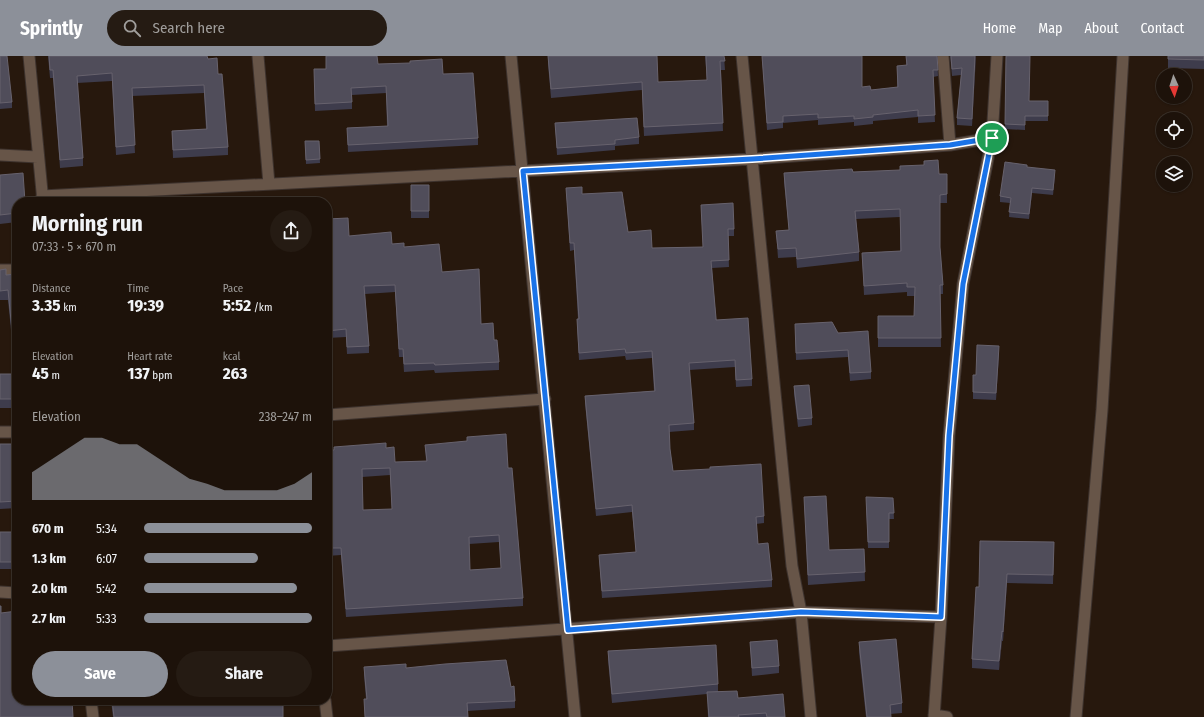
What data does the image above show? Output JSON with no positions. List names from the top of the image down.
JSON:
{
  "north": "bottom",
  "page": {
    "header": "Sprintly",
    "search": "Search here",
    "nav": [
      "Home",
      "Map",
      "About",
      "Contact"
    ],
    "heading": ["Morning run", "07:33 · 5 × 670 m"],
    "stats": [
      ["Distance", "3.35 km"],
      ["Time", "19:39"],
      ["Pace", "5:52 /km"],
      ["Elevation", "45 m"],
      ["Heart rate", "137 bpm"],
      ["kcal", "263"]
    ],
    "chart": ["Elevation", "238–247 m"],
    "list": [
      {
        "name": "670 m",
        "note": "5:34"
      },
      {
        "name": "1.3 km",
        "note": "6:07"
      },
      {
        "name": "2.0 km",
        "note": "5:42"
      },
      {
        "name": "2.7 km",
        "note": "5:33"
      }
    ],
    "buttons": ["Save", "Share"]
  }
}
